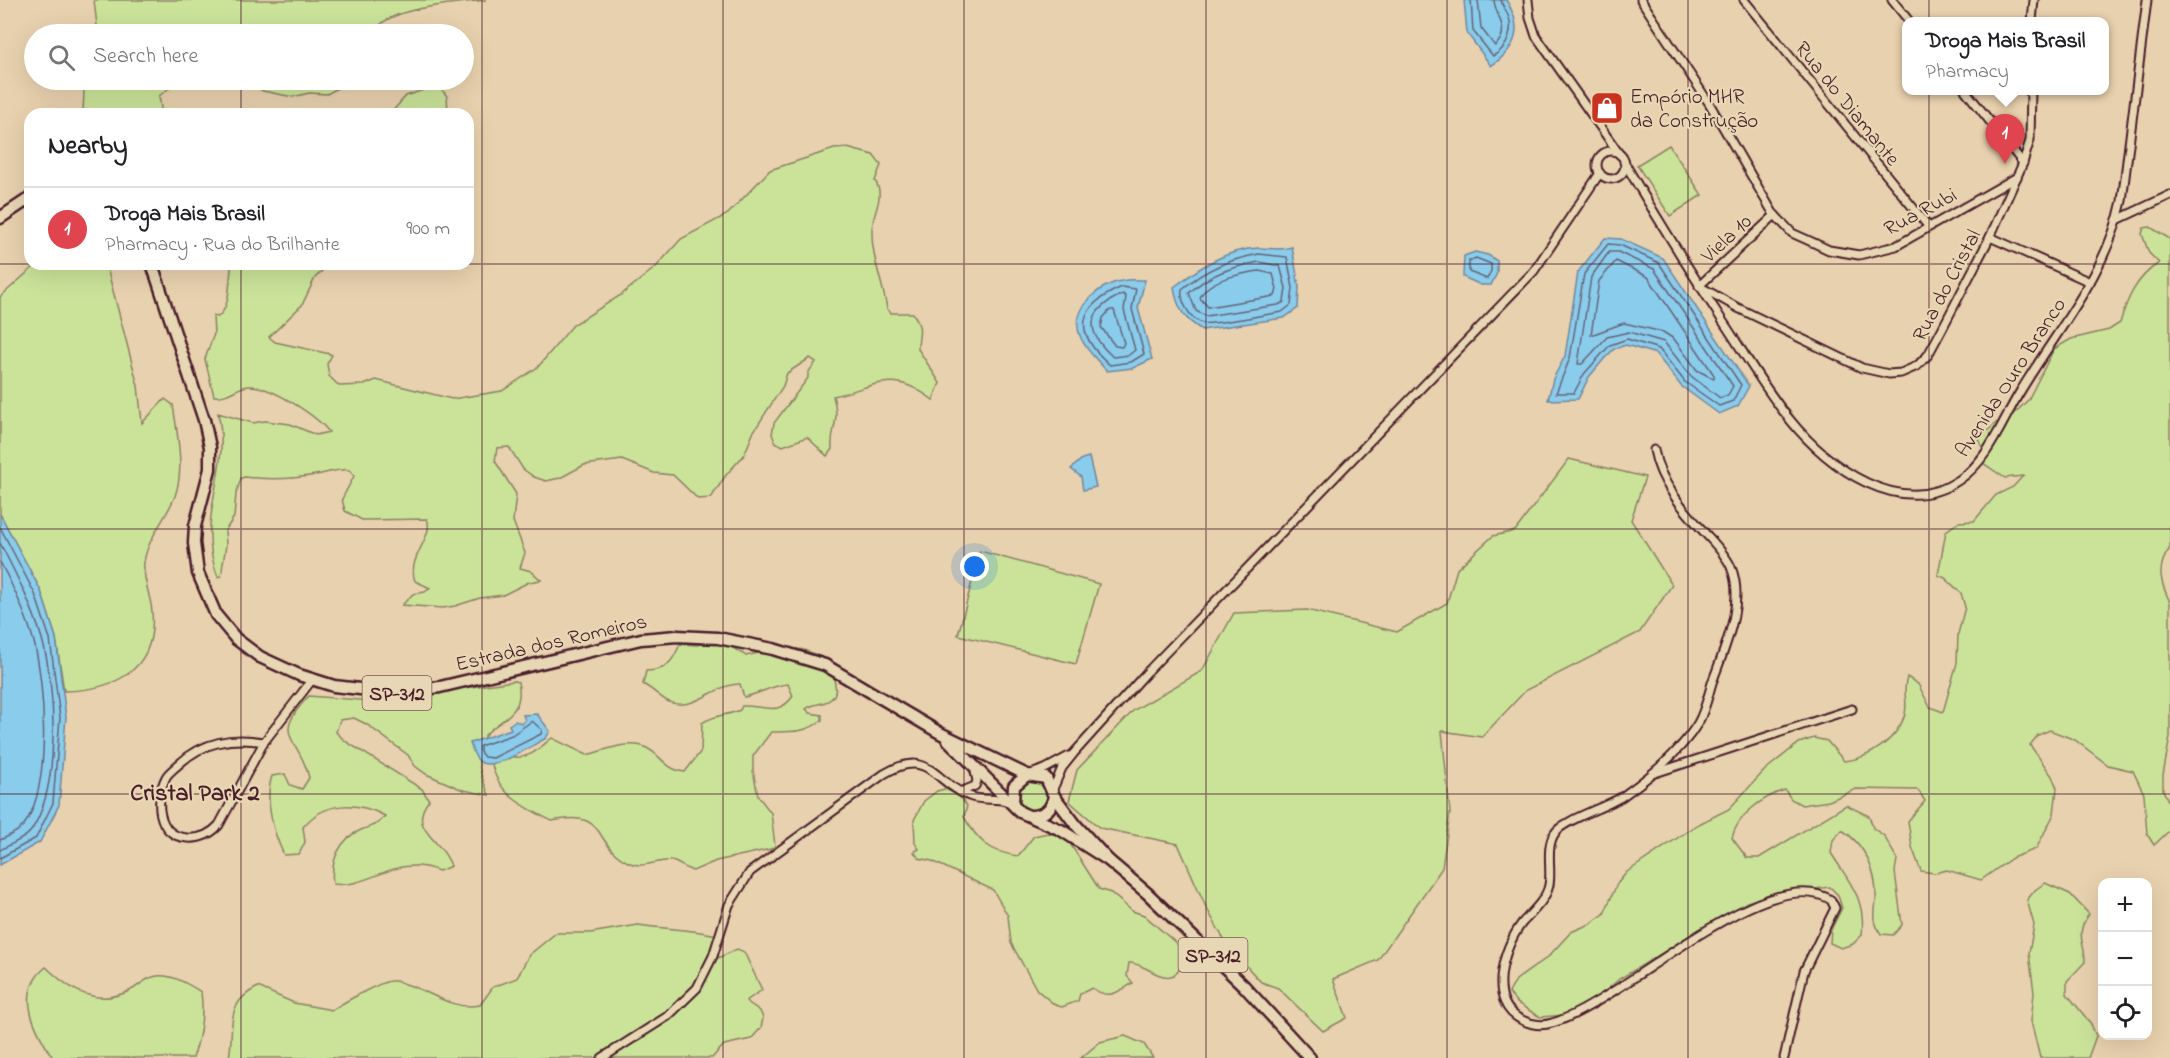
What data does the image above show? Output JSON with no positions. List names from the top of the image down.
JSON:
{
  "streets": {
    "main road": ["Estrada dos Romeiros", "SP-312"],
    "street": [
      "Rua do Diamante",
      "Rua Rubi",
      "Viela 10",
      "Rua do Cristal",
      "Avenida Ouro Branco"
    ]
  },
  "crossings": [
    ["Rua do Diamante", "Rua Rubi"],
    ["Rua Rubi", "Viela 10"],
    ["Rua Rubi", "Rua do Cristal"],
    ["Viela 10", "Rua do Cristal"],
    ["Viela 10", "Avenida Ouro Branco"],
    ["Rua do Cristal", "Avenida Ouro Branco"]
  ],
  "districts": ["Cristal Park 2"],
  "places": {
    "shop": ["Empório MHR da Construção"]
  },
  "page": {
    "popup": ["Droga Mais Brasil", "Pharmacy"],
    "search": "Search here",
    "heading": "Nearby",
    "pins": "1",
    "list": [
      {
        "mark": "1",
        "name": "Droga Mais Brasil",
        "note": "Pharmacy · Rua do Brilhante",
        "value": "900 m"
      }
    ],
    "map_buttons": ["+", "−"]
  }
}
